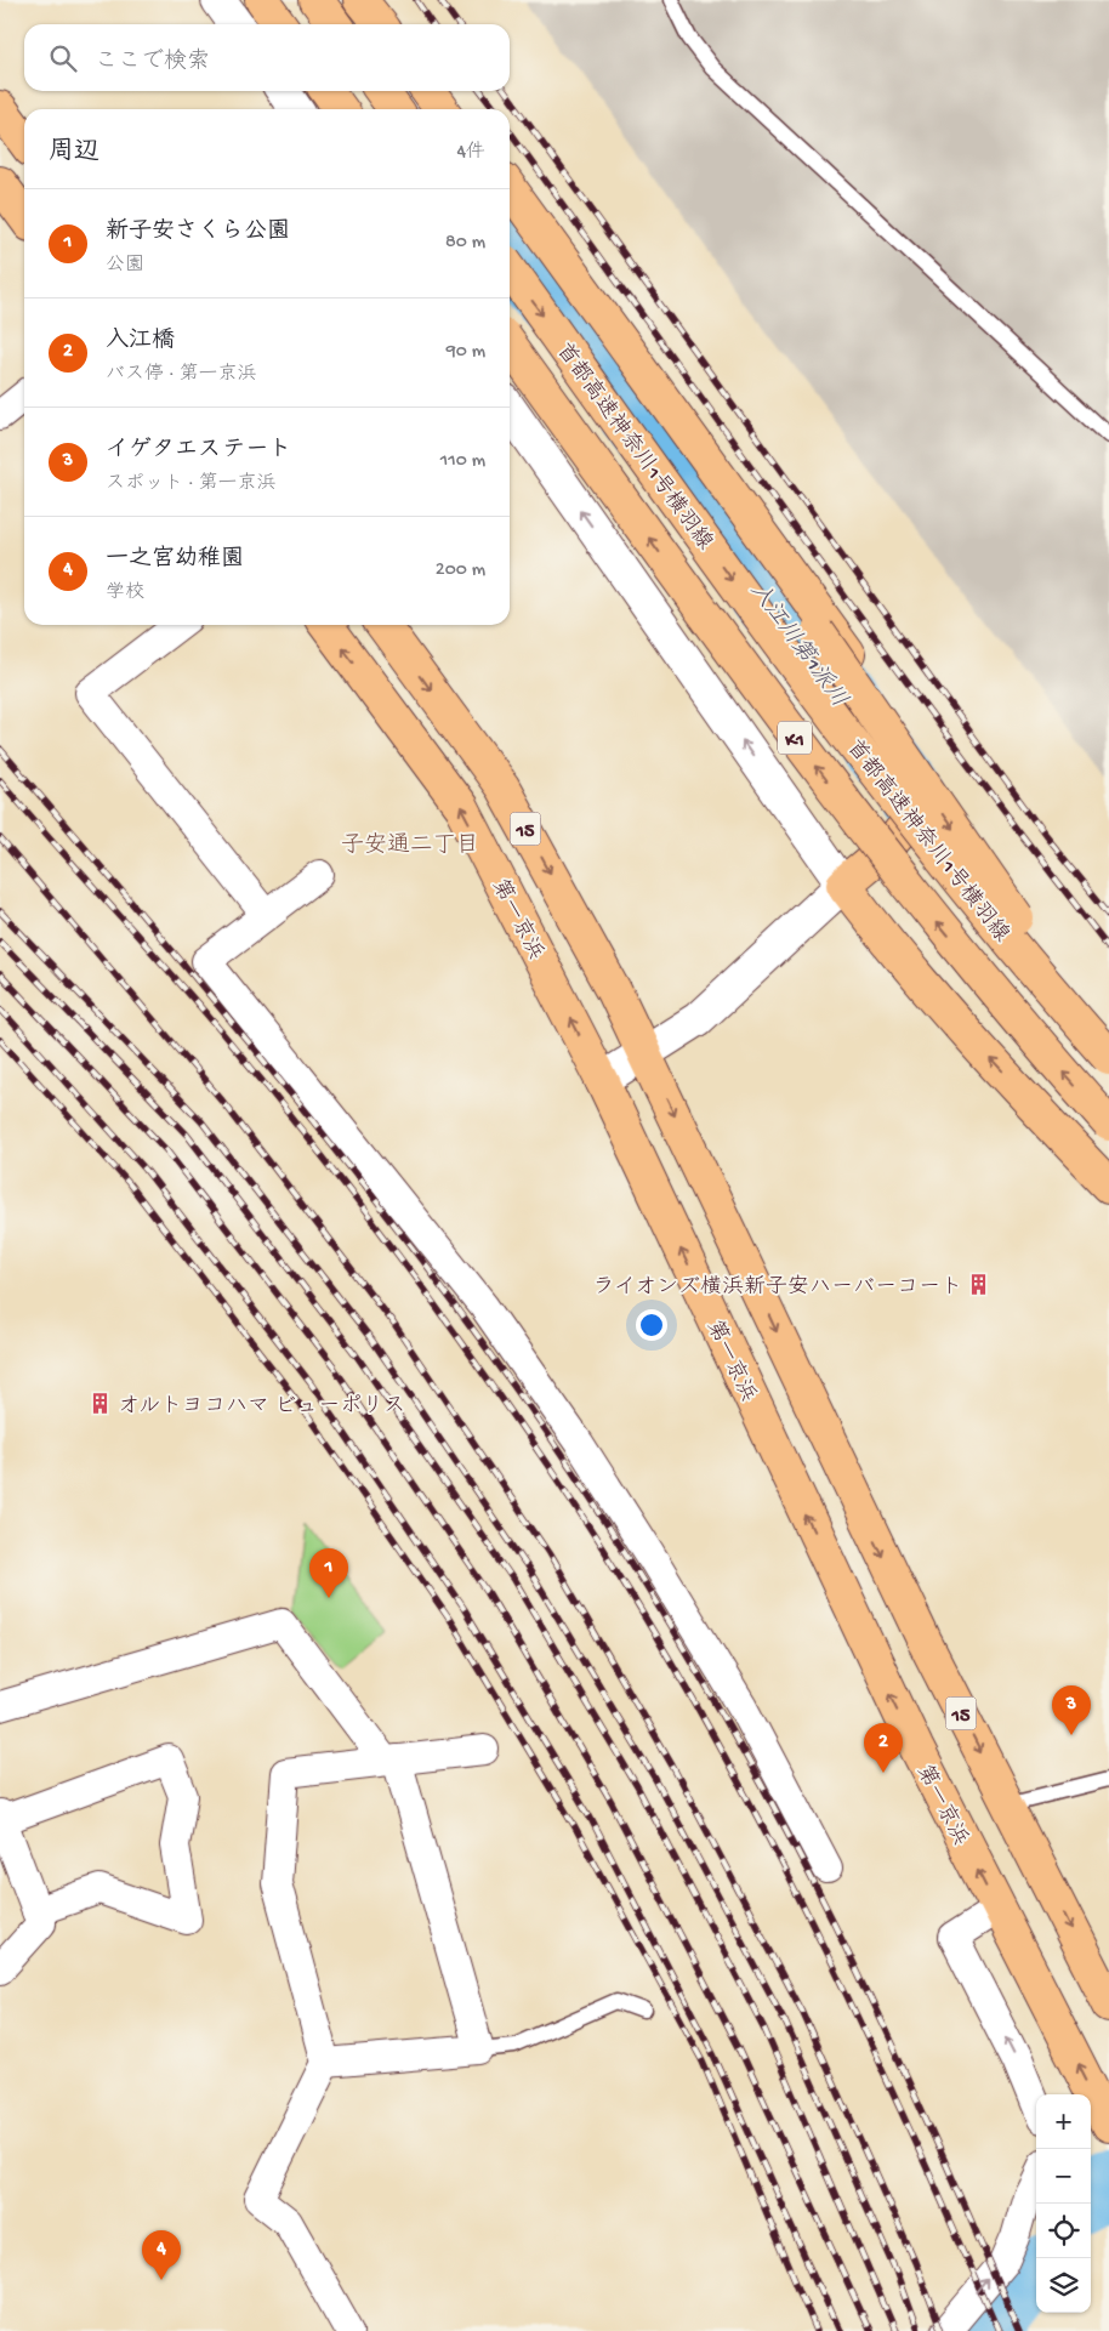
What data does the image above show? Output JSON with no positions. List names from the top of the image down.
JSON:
{
  "streets": {
    "highway": [
      "首都高速神奈川1号横羽線",
      "K1",
      "15",
      "第一京浜"
    ]
  },
  "districts": ["子安通二丁目"],
  "water": ["入江川第1派川"],
  "places": {
    "building": ["ライオンズ横浜新子安ハーバーコート", "オルトヨコハマ ビューポリス"]
  },
  "page": {
    "search": "ここで検索",
    "heading": ["周辺", "4件"],
    "list": [
      {
        "mark": "1",
        "name": "新子安さくら公園",
        "note": "公園",
        "value": "80 m"
      },
      {
        "mark": "2",
        "name": "入江橋",
        "note": "バス停 · 第一京浜",
        "value": "90 m"
      },
      {
        "mark": "3",
        "name": "イゲタエステート",
        "note": "スポット · 第一京浜",
        "value": "110 m"
      },
      {
        "mark": "4",
        "name": "一之宮幼稚園",
        "note": "学校",
        "value": "200 m"
      }
    ],
    "pins": [
      "1",
      "3",
      "2",
      "4"
    ],
    "map_buttons": ["+", "−"]
  }
}
